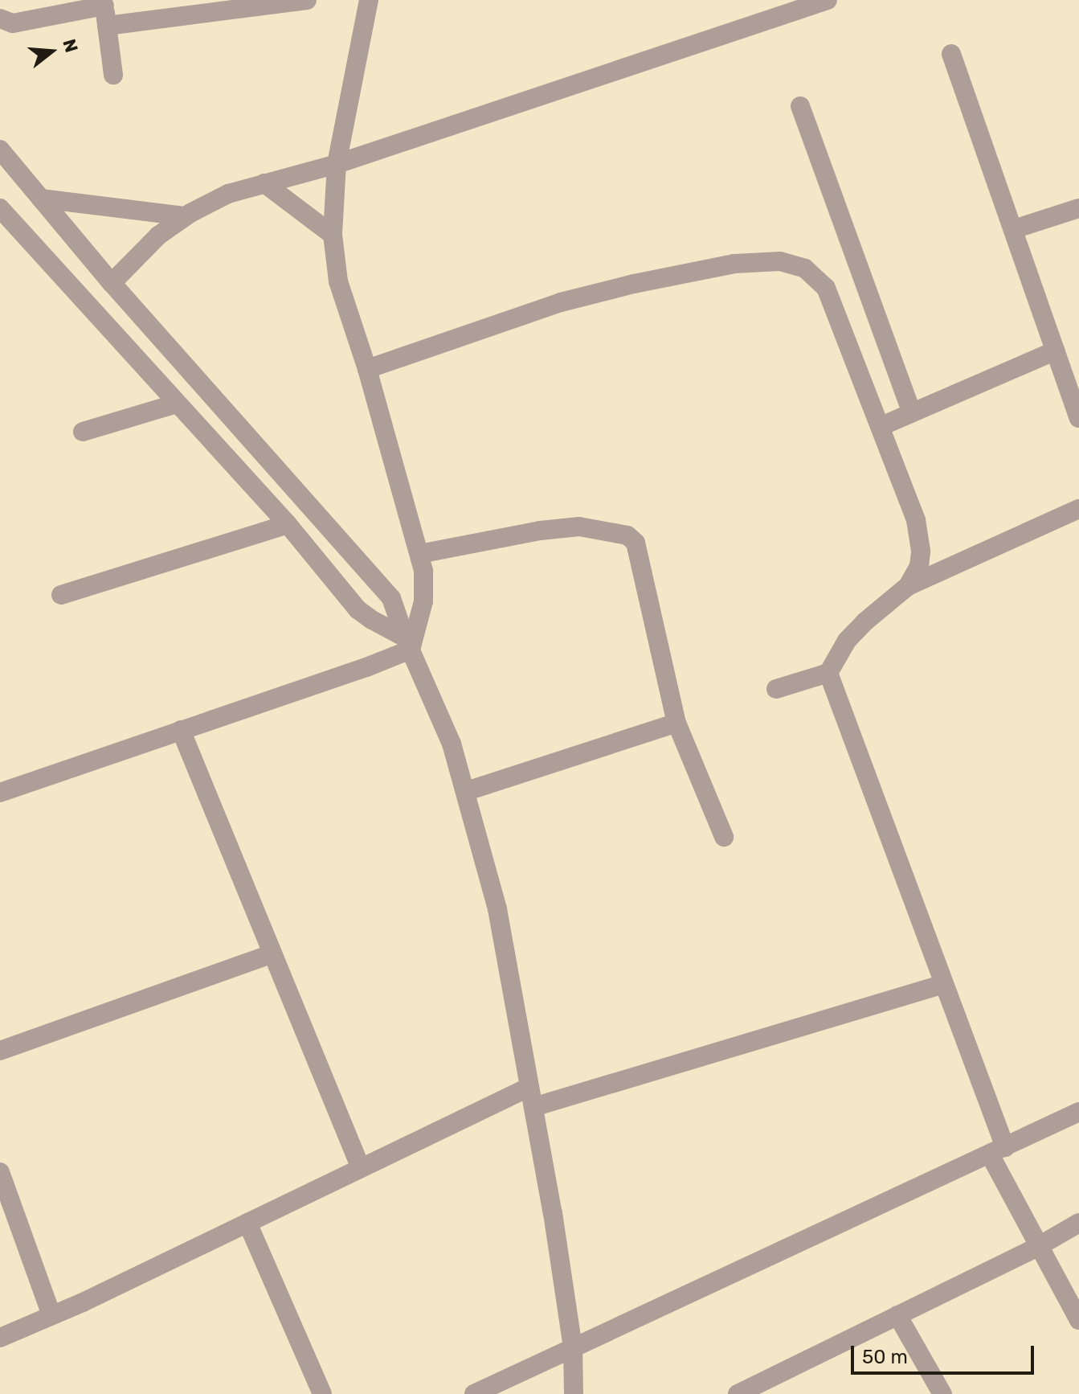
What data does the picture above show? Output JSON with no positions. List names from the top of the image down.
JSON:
{
  "scale_bar": "50 m",
  "north": "right"
}
